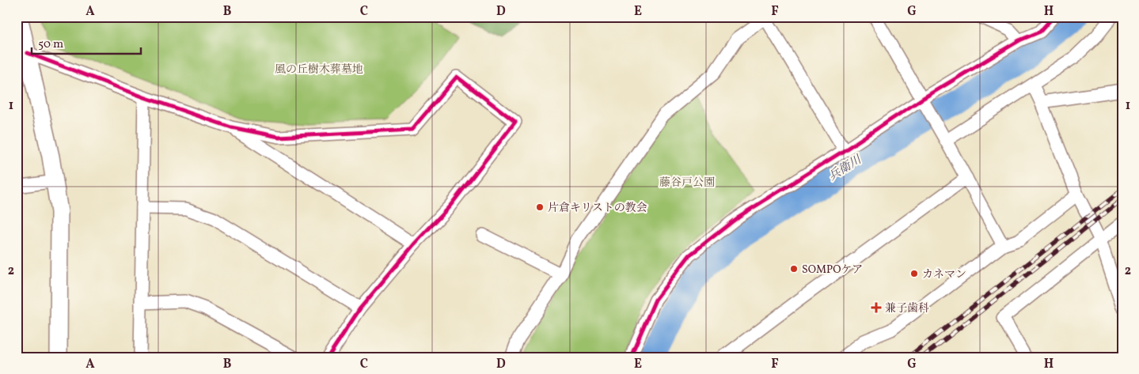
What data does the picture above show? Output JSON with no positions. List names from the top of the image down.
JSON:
{
  "water": ["兵衛川"],
  "parks": ["風の丘樹木葬墓地", "藤谷戸公園"],
  "places": {
    "other": ["片倉キリストの教会", "SOMPOケア", "カネマン"],
    "health": ["兼子歯科"]
  },
  "scale_bar": "50 m",
  "grid": {
    "columns": [
      "A",
      "B",
      "C",
      "D",
      "E",
      "F",
      "G",
      "H"
    ],
    "rows": ["1", "2"]
  }
}
